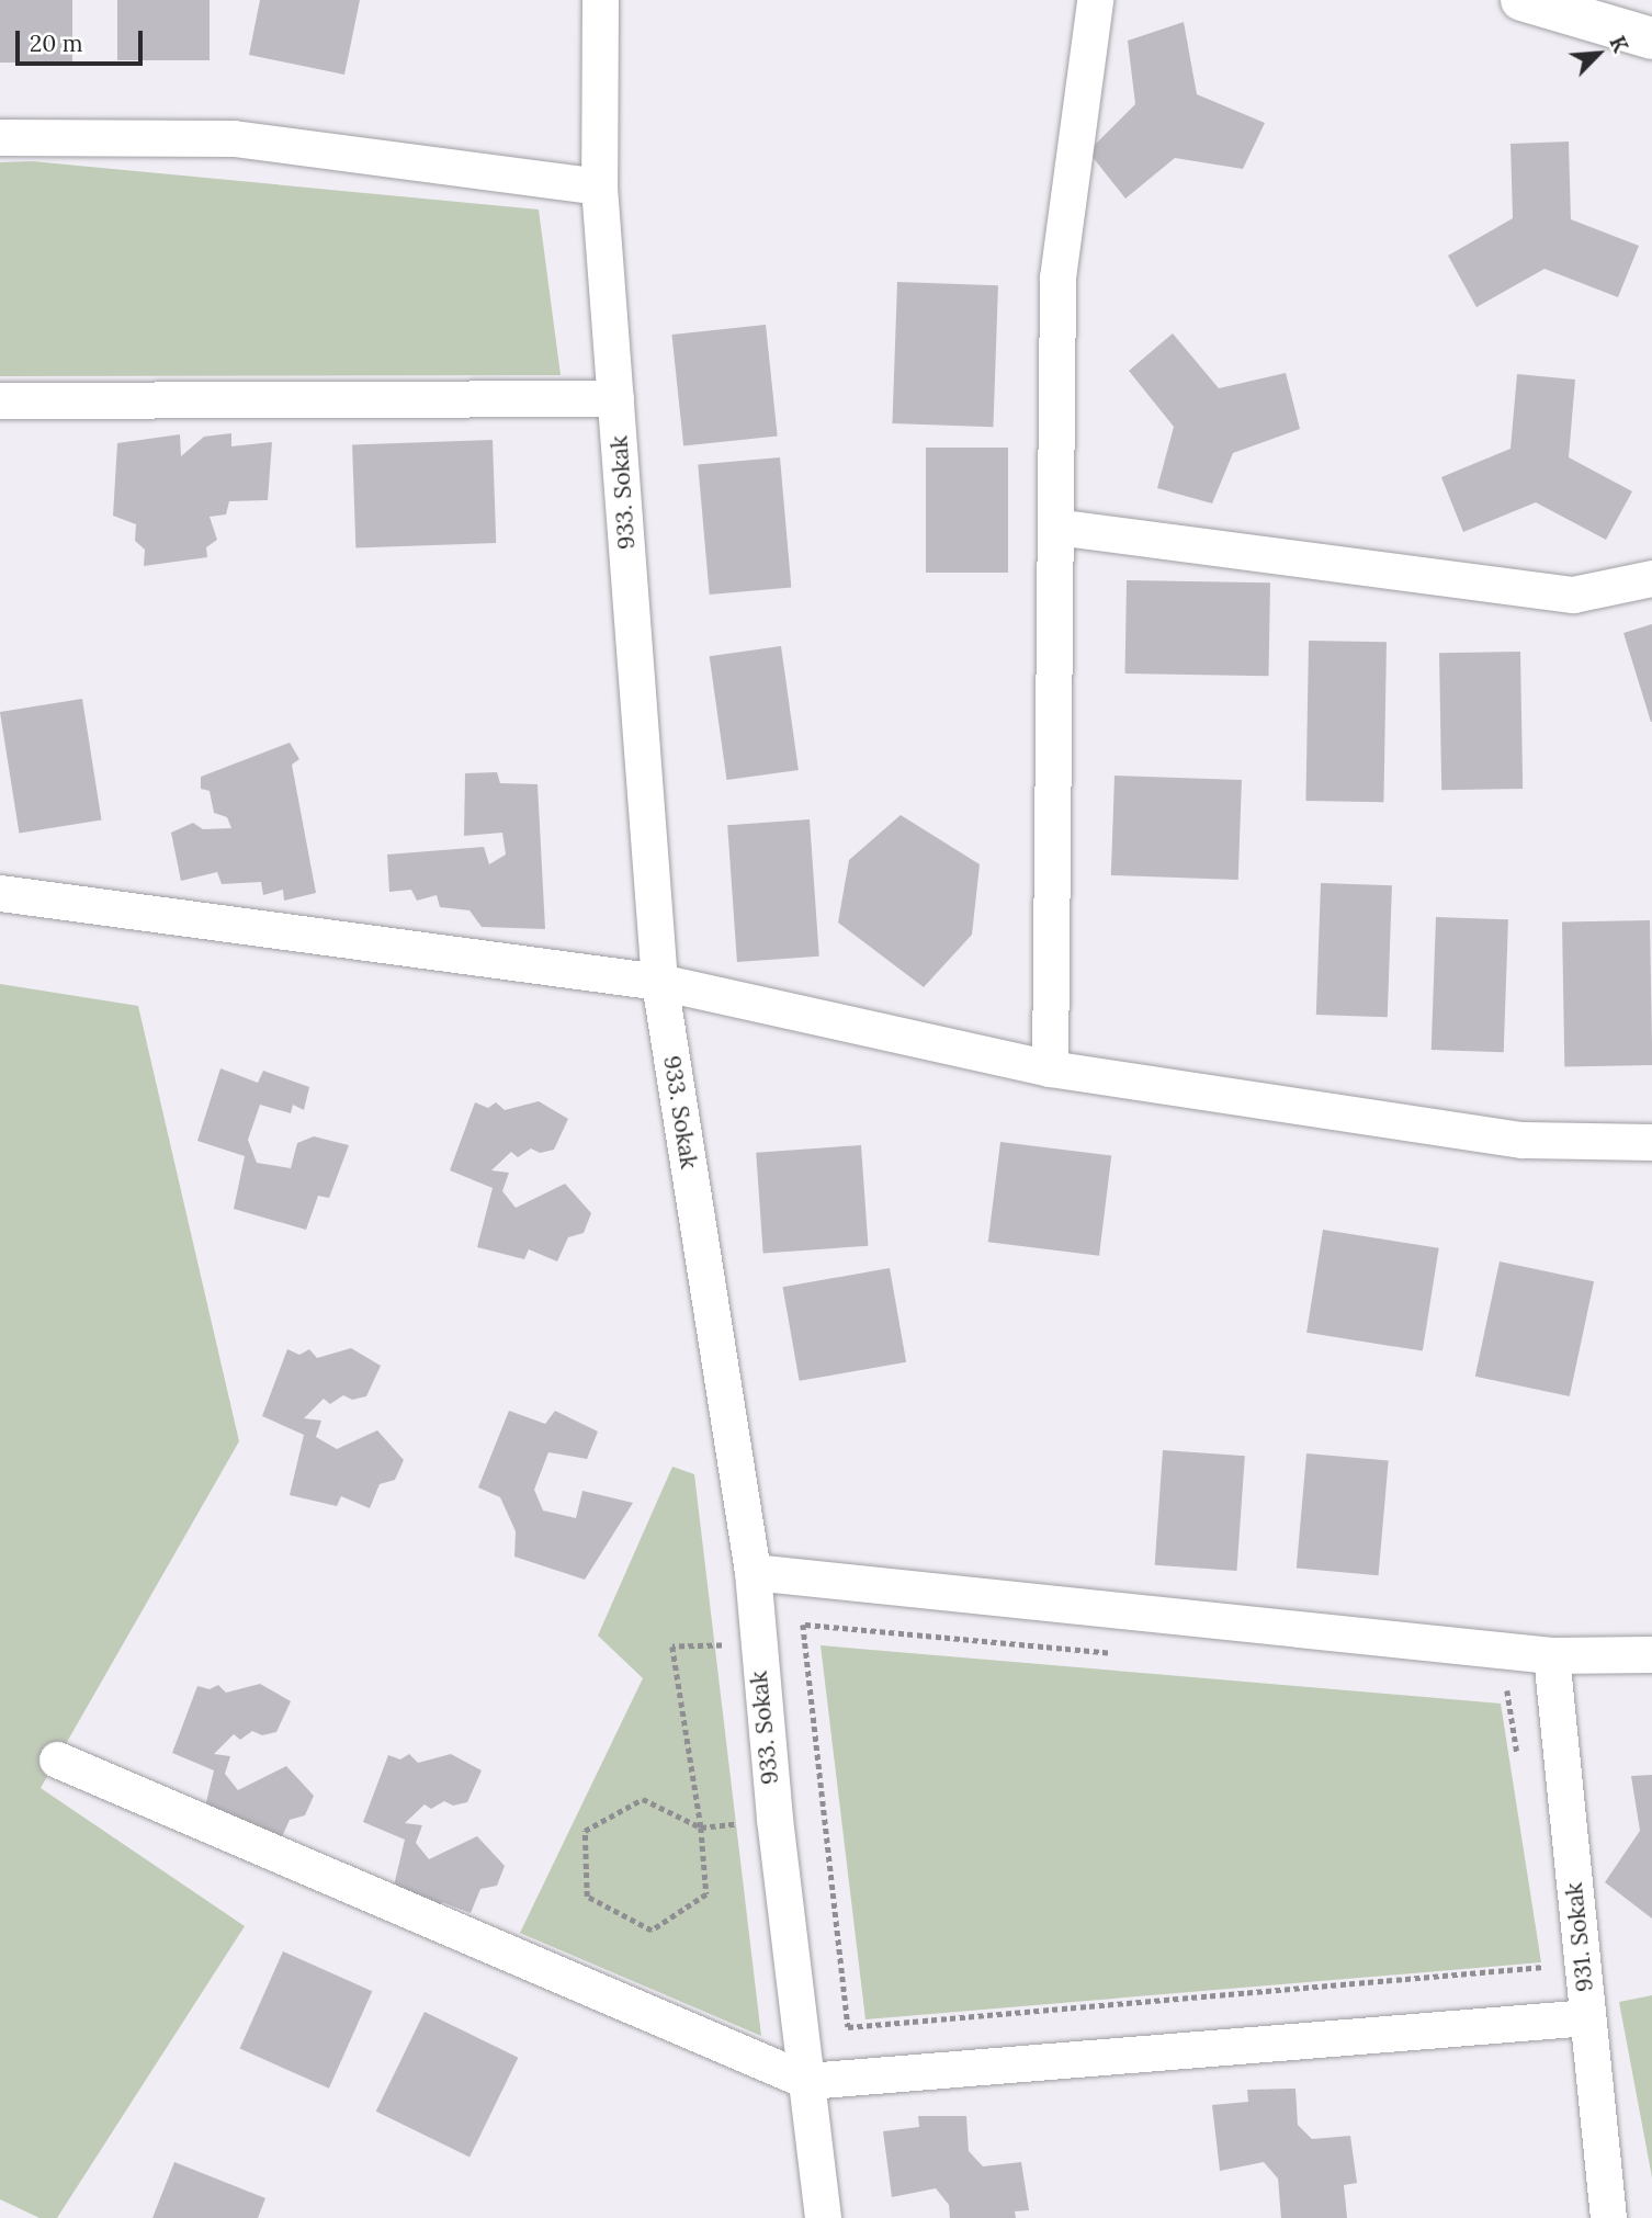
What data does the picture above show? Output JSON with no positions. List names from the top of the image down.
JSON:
{
  "streets": {
    "street": ["933. Sokak", "931. Sokak"]
  },
  "scale_bar": "20 m",
  "north": "top right"
}
